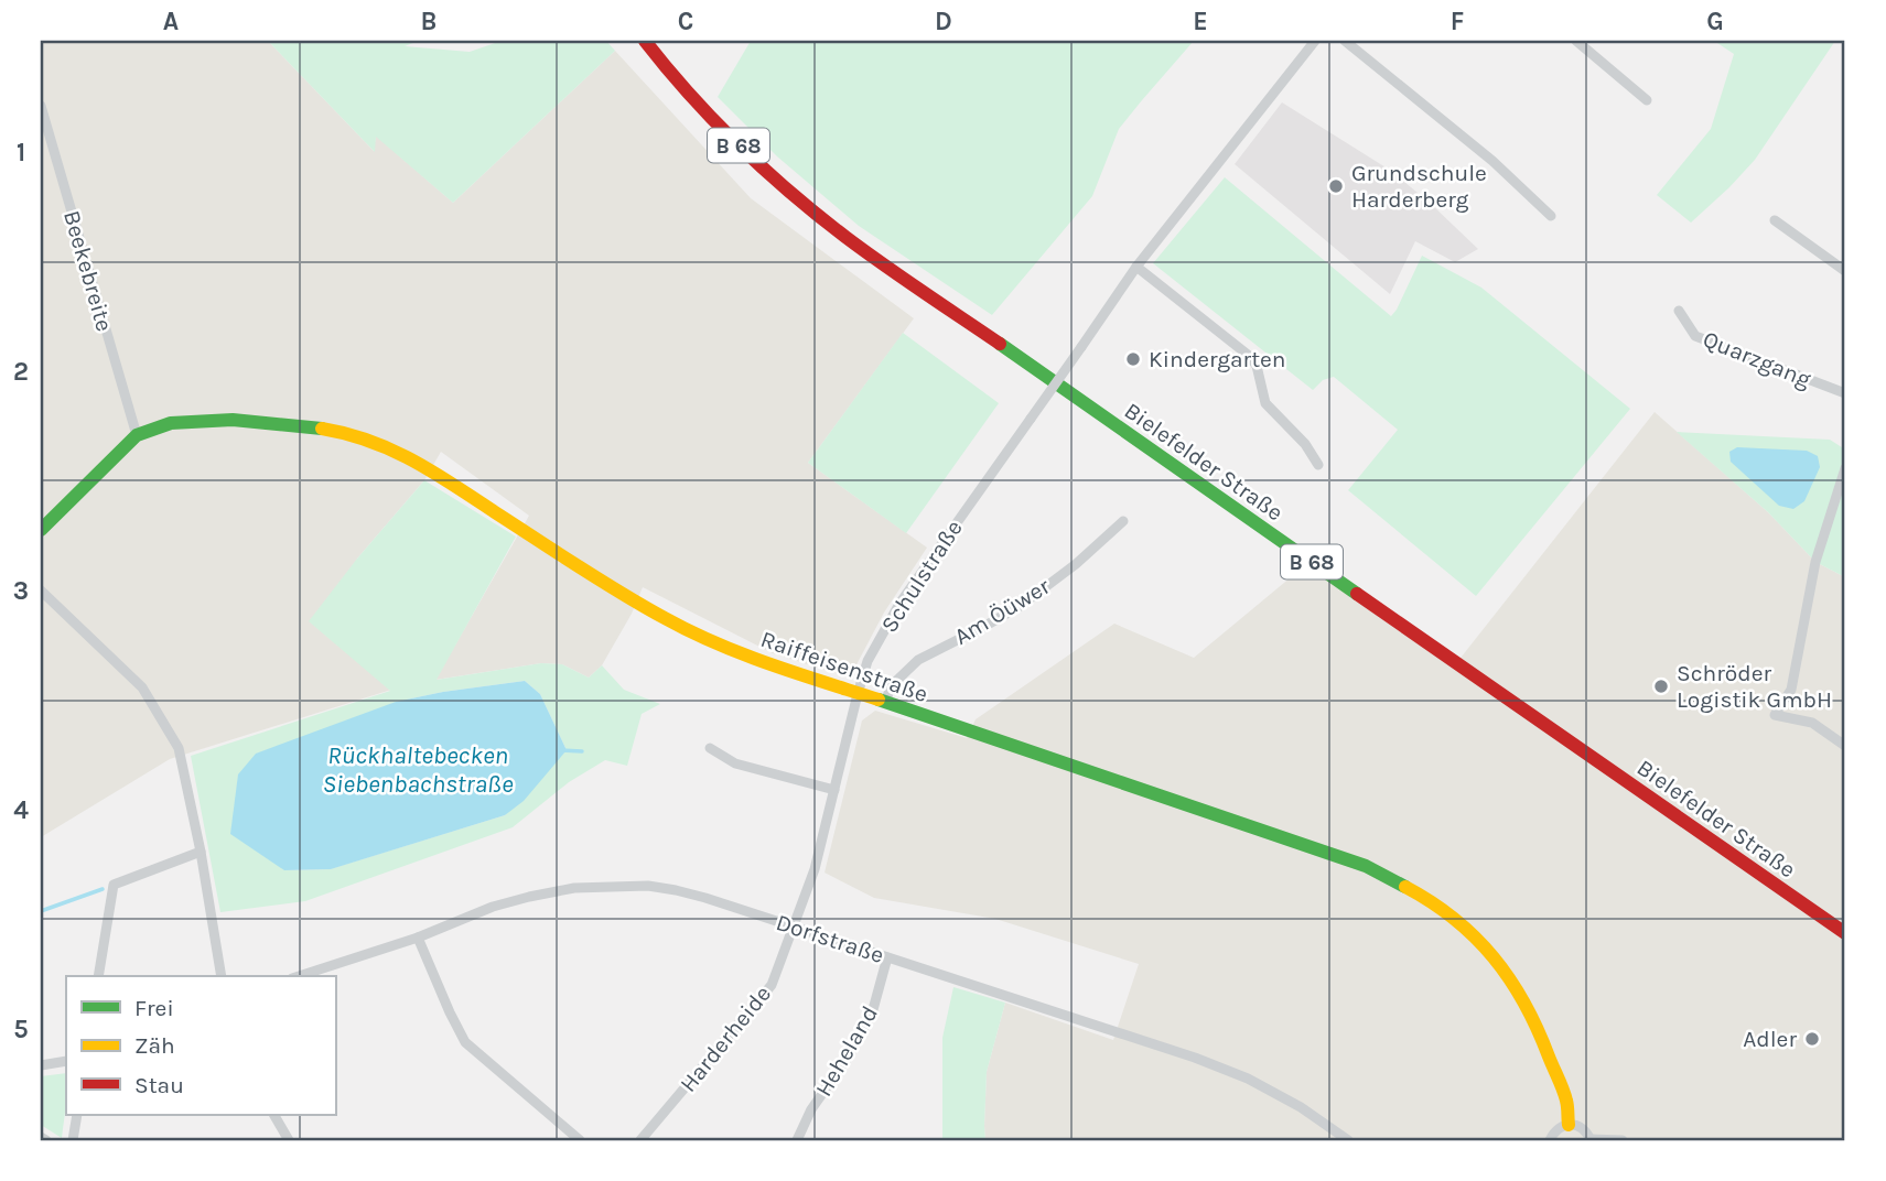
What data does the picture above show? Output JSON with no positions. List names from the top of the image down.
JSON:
{
  "streets": {
    "street": [
      "B 68",
      "Beekebreite",
      "Quarzgang",
      "Bielefelder Straße",
      "Schulstraße",
      "Am Öüwer",
      "Raiffeisenstraße",
      "Dorfstraße",
      "Harderheide",
      "Heheland"
    ]
  },
  "crossings": [
    ["Beekebreite", "Raiffeisenstraße"],
    ["Schulstraße", "Raiffeisenstraße"],
    ["Schulstraße", "Dorfstraße"],
    ["Schulstraße", "Harderheide"],
    ["Am Öüwer", "Raiffeisenstraße"],
    ["Dorfstraße", "Harderheide"],
    ["Dorfstraße", "Heheland"]
  ],
  "water": ["Rückhaltebecken Siebenbachstraße"],
  "places": [
    "Grundschule Harderberg",
    "Kindergarten",
    "Schröder Logistik GmbH",
    "Adler"
  ],
  "legend": ["Frei", "Zäh", "Stau"],
  "grid": {
    "columns": [
      "A",
      "B",
      "C",
      "D",
      "E",
      "F",
      "G"
    ],
    "rows": [
      "1",
      "2",
      "3",
      "4",
      "5"
    ]
  }
}
